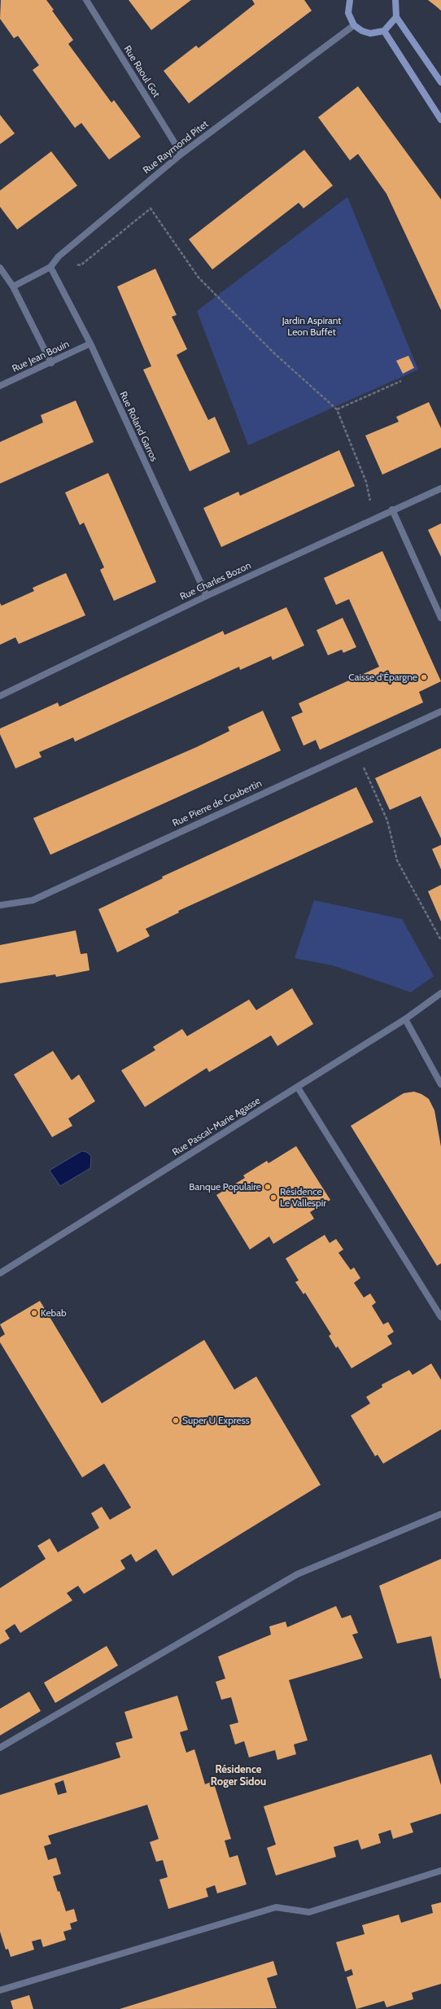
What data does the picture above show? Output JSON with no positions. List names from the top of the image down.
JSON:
{
  "streets": {
    "street": [
      "Rue Raoul Got",
      "Rue Raymond Pitet",
      "Rue Jean Bouin",
      "Rue Roland Garros",
      "Rue Charles Bozon",
      "Rue Pierre de Coubertin",
      "Rue Pascal-Marie Agasse"
    ]
  },
  "crossings": [
    ["Rue Raoul Got", "Rue Raymond Pitet"],
    ["Rue Raymond Pitet", "Rue Roland Garros"],
    ["Rue Jean Bouin", "Rue Roland Garros"],
    ["Rue Roland Garros", "Rue Charles Bozon"]
  ],
  "districts": ["Résidence Roger Sidou"],
  "parks": ["Jardin Aspirant Leon Buffet"],
  "places": [
    "Caisse d'Épargne",
    "Banque Populaire",
    "Résidence Le Vallespir",
    "Kebab",
    "Super U Express"
  ]
}
